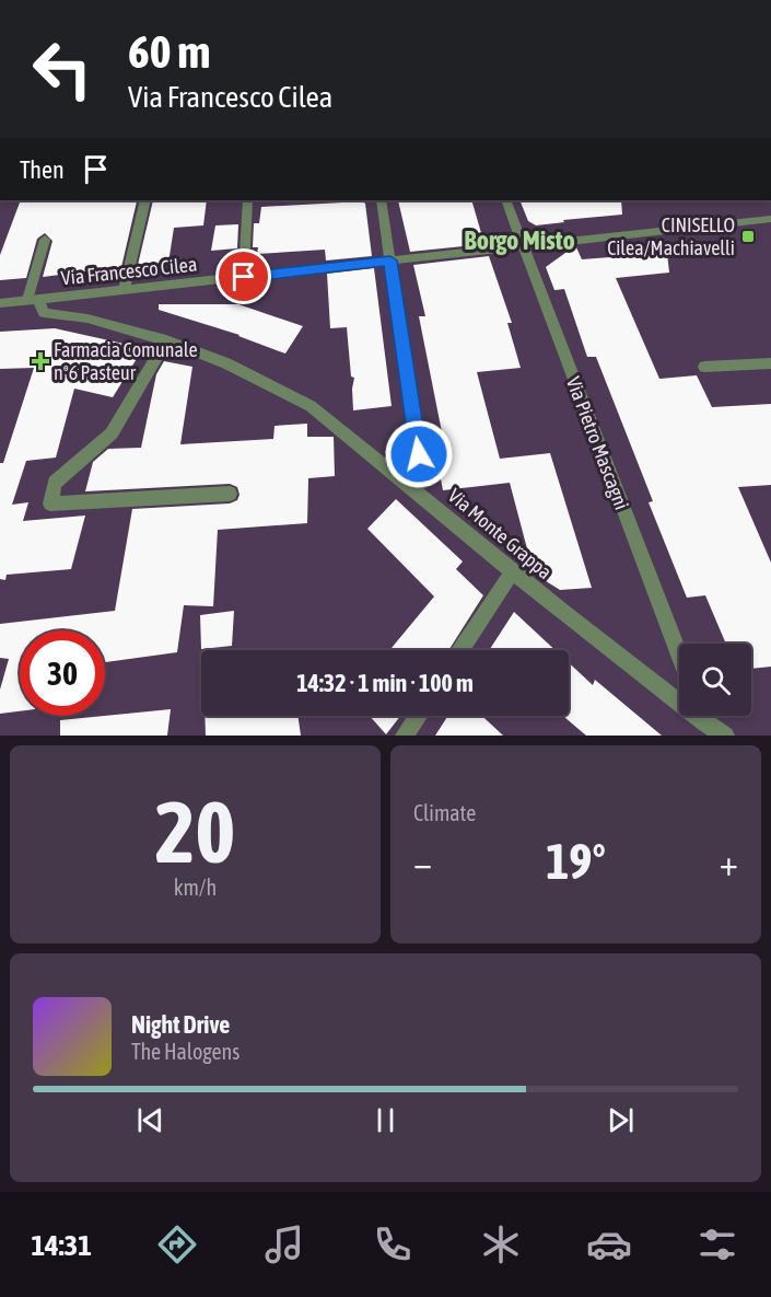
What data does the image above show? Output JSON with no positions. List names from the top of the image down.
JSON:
{
  "streets": {
    "street": ["Via Francesco Cilea", "Via Pietro Mascagni", "Via Monte Grappa"]
  },
  "crossings": [
    ["Via Francesco Cilea", "Via Pietro Mascagni"],
    ["Via Francesco Cilea", "Via Monte Grappa"]
  ],
  "districts": ["Borgo Misto"],
  "places": {
    "transit": ["CINISELLO Cilea/Machiavelli"],
    "health": ["Farmacia Comunale n°6 Pasteur"]
  },
  "page": {
    "turn": ["60 m", "Via Francesco Cilea"],
    "then": "Then",
    "limit": "30",
    "trip": "14:32 · 1 min · 100 m",
    "tile": [
      ["20", "km/h"],
      "Climate"
    ],
    "heat": ["−", "19°", "+"],
    "song": ["Night Drive", "The Halogens"],
    "tabs": "14:31"
  }
}
